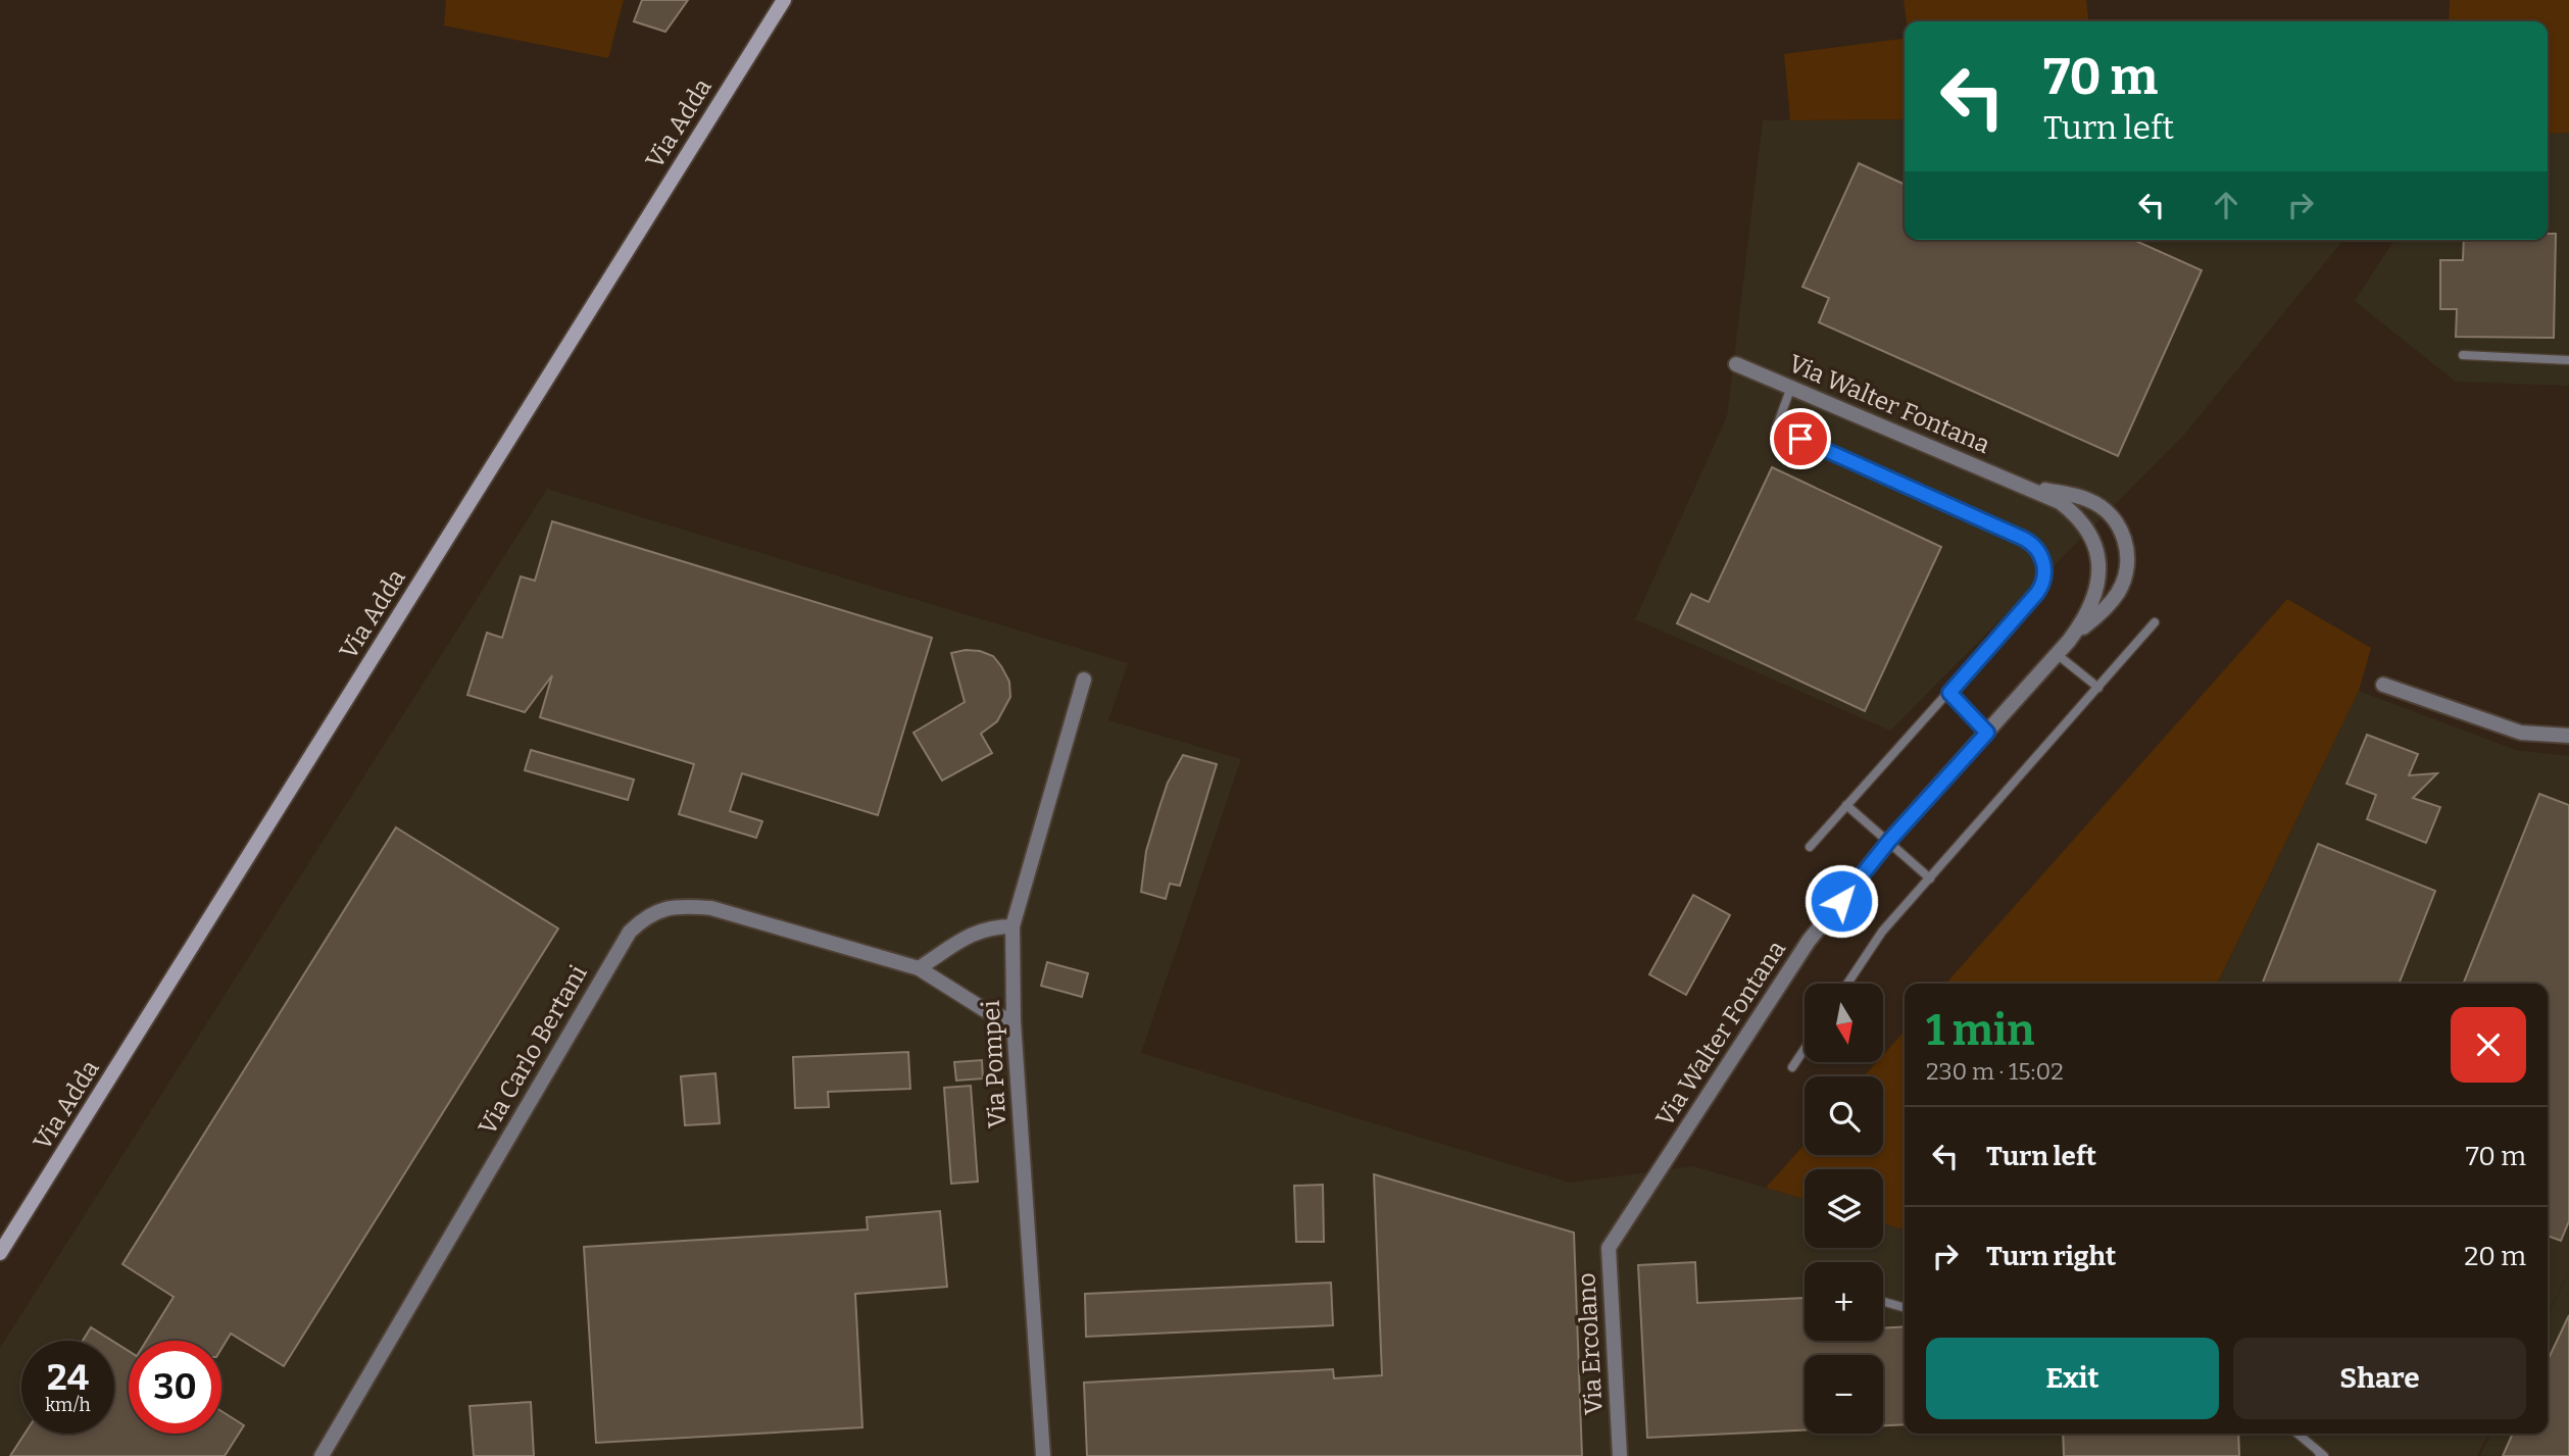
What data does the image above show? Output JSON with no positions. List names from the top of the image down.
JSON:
{
  "streets": {
    "main road": ["Via Adda"],
    "street": [
      "Via Walter Fontana",
      "Via Carlo Bertani",
      "Via Pompei",
      "Via Ercolano"
    ]
  },
  "crossings": [
    ["Via Walter Fontana", "Via Ercolano"],
    ["Via Carlo Bertani", "Via Pompei"]
  ],
  "north": "bottom",
  "page": {
    "turn": ["70 m", "Turn left"],
    "map_buttons": ["+", "−"],
    "heading": ["1 min", "230 m · 15:02"],
    "list": [
      {
        "name": "Turn left",
        "value": "70 m"
      },
      {
        "name": "Turn right",
        "value": "20 m"
      }
    ],
    "buttons": ["Exit", "Share"],
    "speed": "24 km/h",
    "limit": "30"
  }
}
